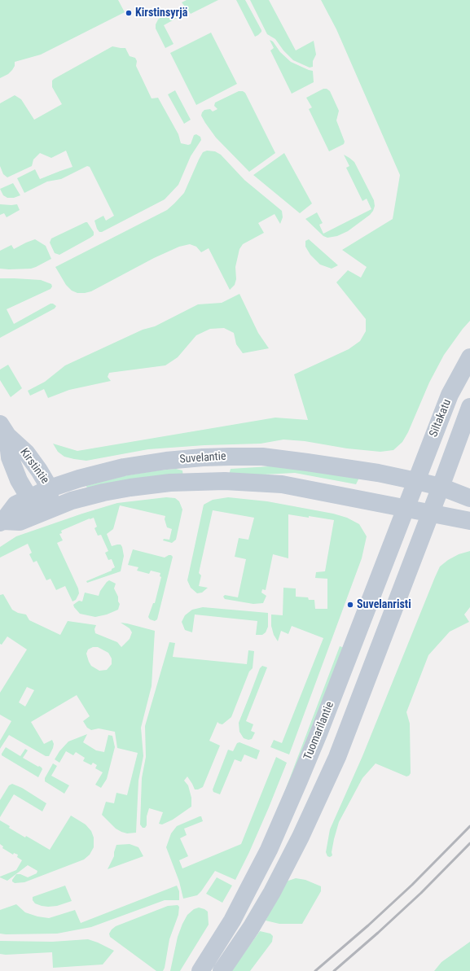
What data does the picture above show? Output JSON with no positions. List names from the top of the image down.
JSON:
{
  "streets": {
    "street": [
      "Siltakatu",
      "Suvelantie",
      "Kirstintie",
      "Tuomarilantie"
    ]
  },
  "crossings": [
    ["Siltakatu", "Suvelantie"],
    ["Siltakatu", "Tuomarilantie"],
    ["Suvelantie", "Kirstintie"],
    ["Suvelantie", "Tuomarilantie"]
  ],
  "places": ["Kirstinsyrjä", "Suvelanristi"]
}
